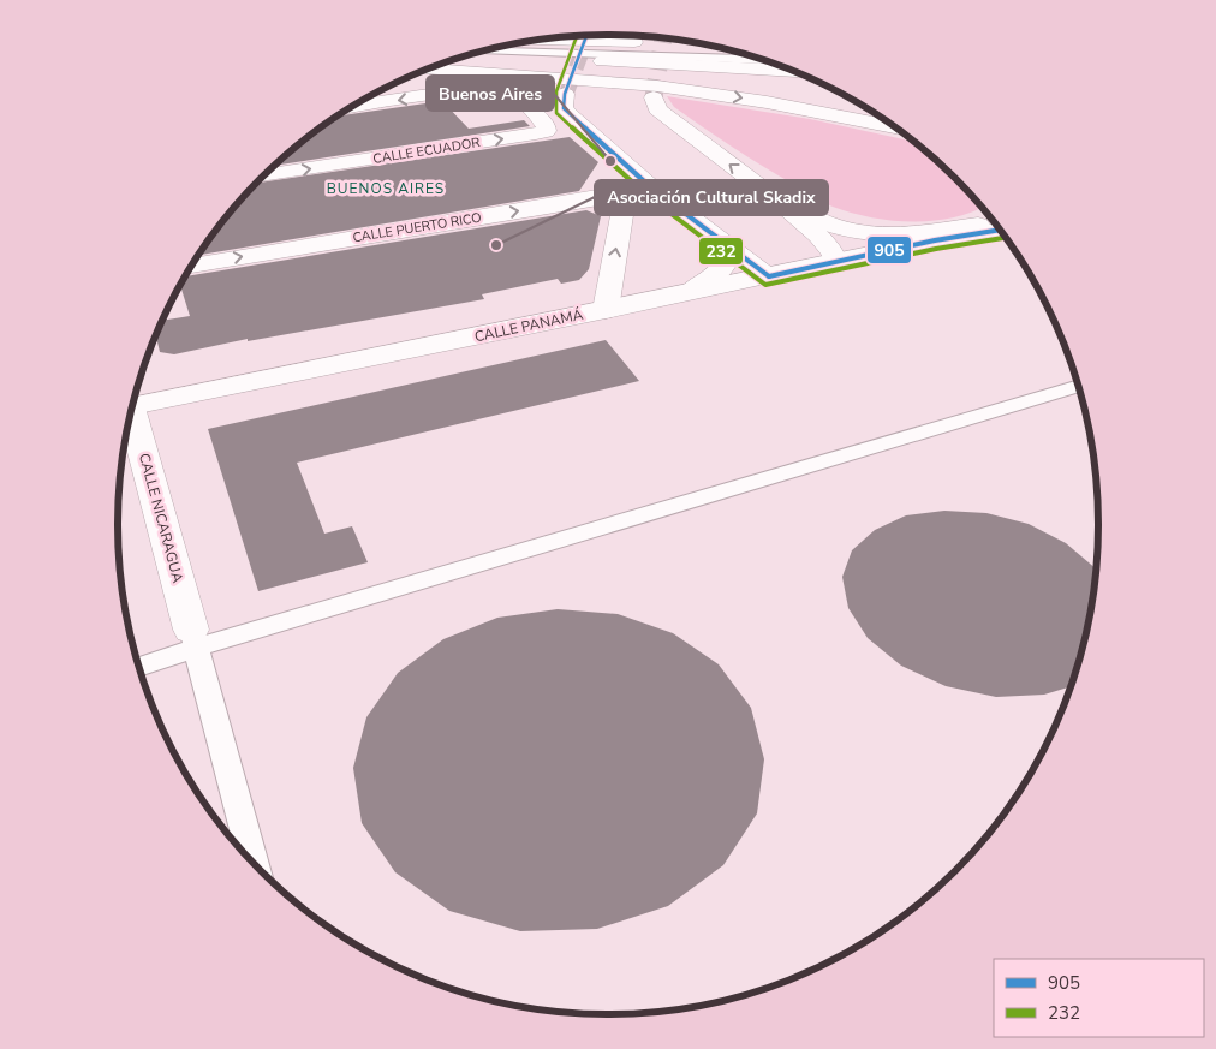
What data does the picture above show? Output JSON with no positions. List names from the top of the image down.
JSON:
{
  "streets": {
    "main road": [
      "CALLE ECUADOR",
      "CALLE PUERTO RICO",
      "CALLE PANAMÁ",
      "CALLE NICARAGUA"
    ]
  },
  "districts": ["BUENOS AIRES"],
  "places": ["Buenos Aires", "Asociación Cultural Skadix"],
  "lines": ["transit line 905", "transit line 232"],
  "legend": ["905", "232"]
}
